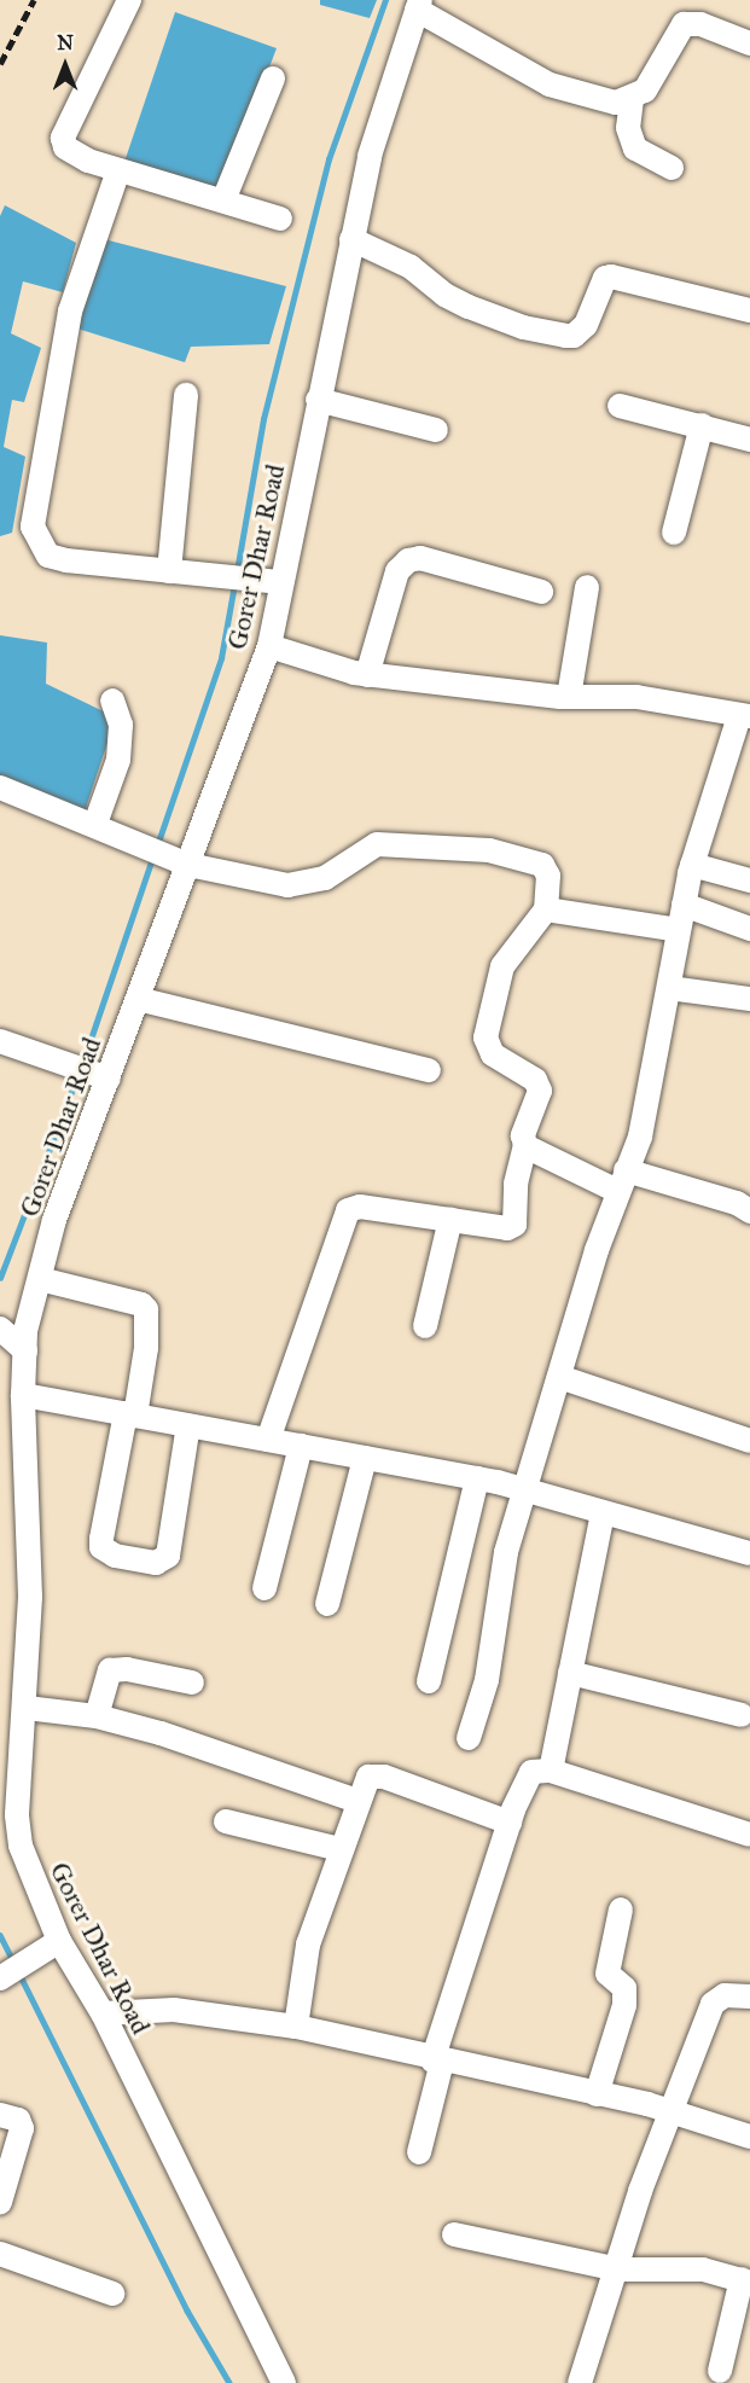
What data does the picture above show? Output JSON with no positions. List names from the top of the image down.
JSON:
{
  "streets": {
    "street": ["Gorer Dhar Road"]
  },
  "north": "top"
}
